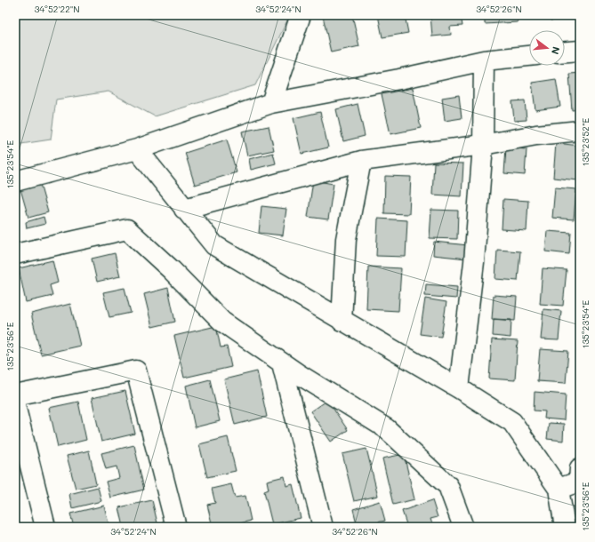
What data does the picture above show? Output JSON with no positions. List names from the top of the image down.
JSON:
{
  "north": "right",
  "coordinates": [
    "34°52'22\"N",
    "34°52'24\"N",
    "34°52'26\"N",
    "135°23'52\"E",
    "135°23'54\"E",
    "135°23'56\"E"
  ]
}
